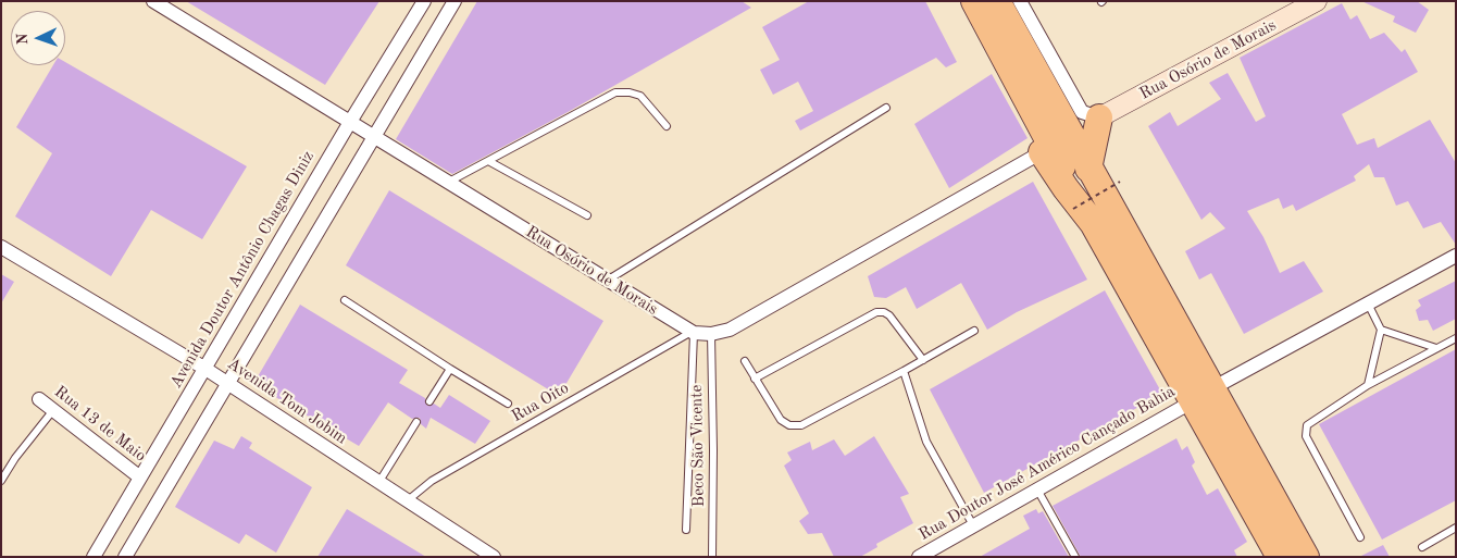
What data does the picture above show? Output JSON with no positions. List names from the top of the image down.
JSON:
{
  "streets": {
    "street": [
      "Rua Osório de Morais",
      "Avenida Doutor Antônio Chagas Diniz",
      "Avenida Tom Jobim",
      "Rua 13 de Maio",
      "Rua Doutor José Américo Cançado Bahia"
    ],
    "lane": ["Rua Oito", "Beco São Vicente"]
  },
  "crossings": [
    ["Rua Osório de Morais", "Avenida Doutor Antônio Chagas Diniz"],
    ["Rua Osório de Morais", "Rua Oito"],
    ["Rua Osório de Morais", "Beco São Vicente"],
    ["Avenida Doutor Antônio Chagas Diniz", "Avenida Tom Jobim"],
    ["Avenida Doutor Antônio Chagas Diniz", "Rua 13 de Maio"],
    ["Avenida Tom Jobim", "Rua Oito"]
  ],
  "north": "left"
}
